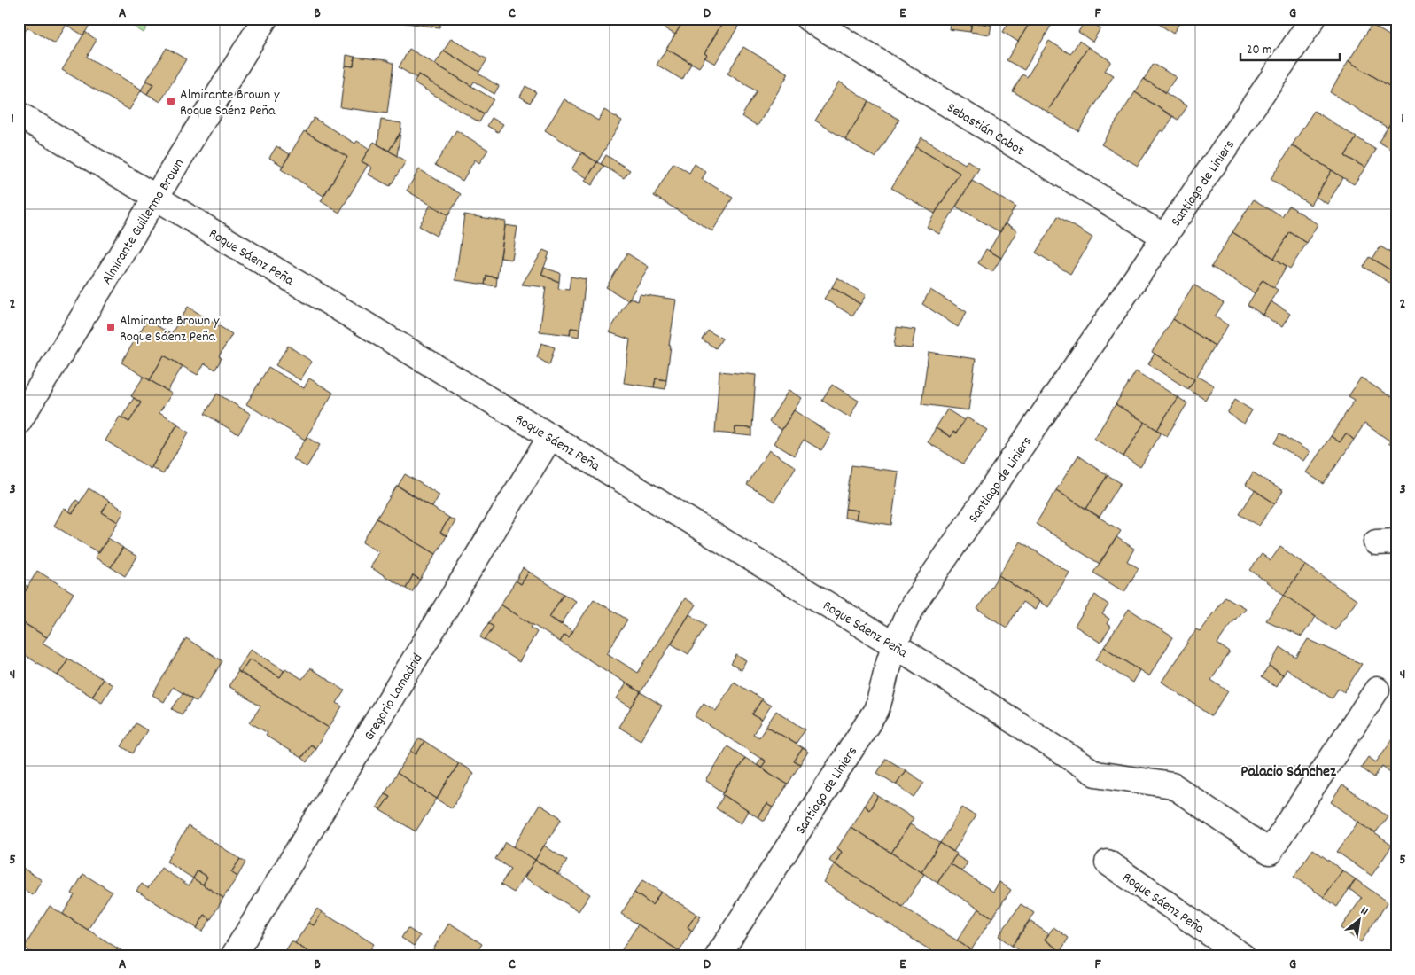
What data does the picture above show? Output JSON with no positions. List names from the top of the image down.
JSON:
{
  "streets": {
    "street": [
      "Sebastián Cabot",
      "Santiago de Liniers",
      "Almirante Guillermo Brown",
      "Roque Sáenz Peña",
      "Gregorio Lamadrid"
    ]
  },
  "crossings": [
    ["Sebastián Cabot", "Santiago de Liniers"],
    ["Santiago de Liniers", "Roque Sáenz Peña"],
    ["Almirante Guillermo Brown", "Roque Sáenz Peña"],
    ["Roque Sáenz Peña", "Gregorio Lamadrid"]
  ],
  "districts": ["Palacio Sánchez"],
  "places": {
    "transit": ["Almirante Brown y Roque Saénz Peña", "Almirante Brown y Roque Sáenz Peña"]
  },
  "scale_bar": "20 m",
  "north": "top right",
  "grid": {
    "columns": [
      "A",
      "B",
      "C",
      "D",
      "E",
      "F",
      "G"
    ],
    "rows": [
      "1",
      "2",
      "3",
      "4",
      "5"
    ]
  }
}
